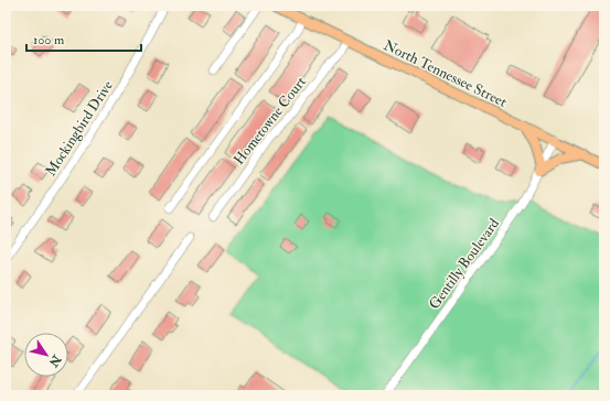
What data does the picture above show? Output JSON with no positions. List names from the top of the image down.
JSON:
{
  "streets": {
    "main road": ["North Tennessee Street"],
    "street": ["Hometowne Court", "Mockingbird Drive", "Gentilly Boulevard"]
  },
  "crossings": [
    ["North Tennessee Street", "Hometowne Court"],
    ["North Tennessee Street", "Gentilly Boulevard"]
  ],
  "scale_bar": "100 m",
  "north": "bottom right"
}
